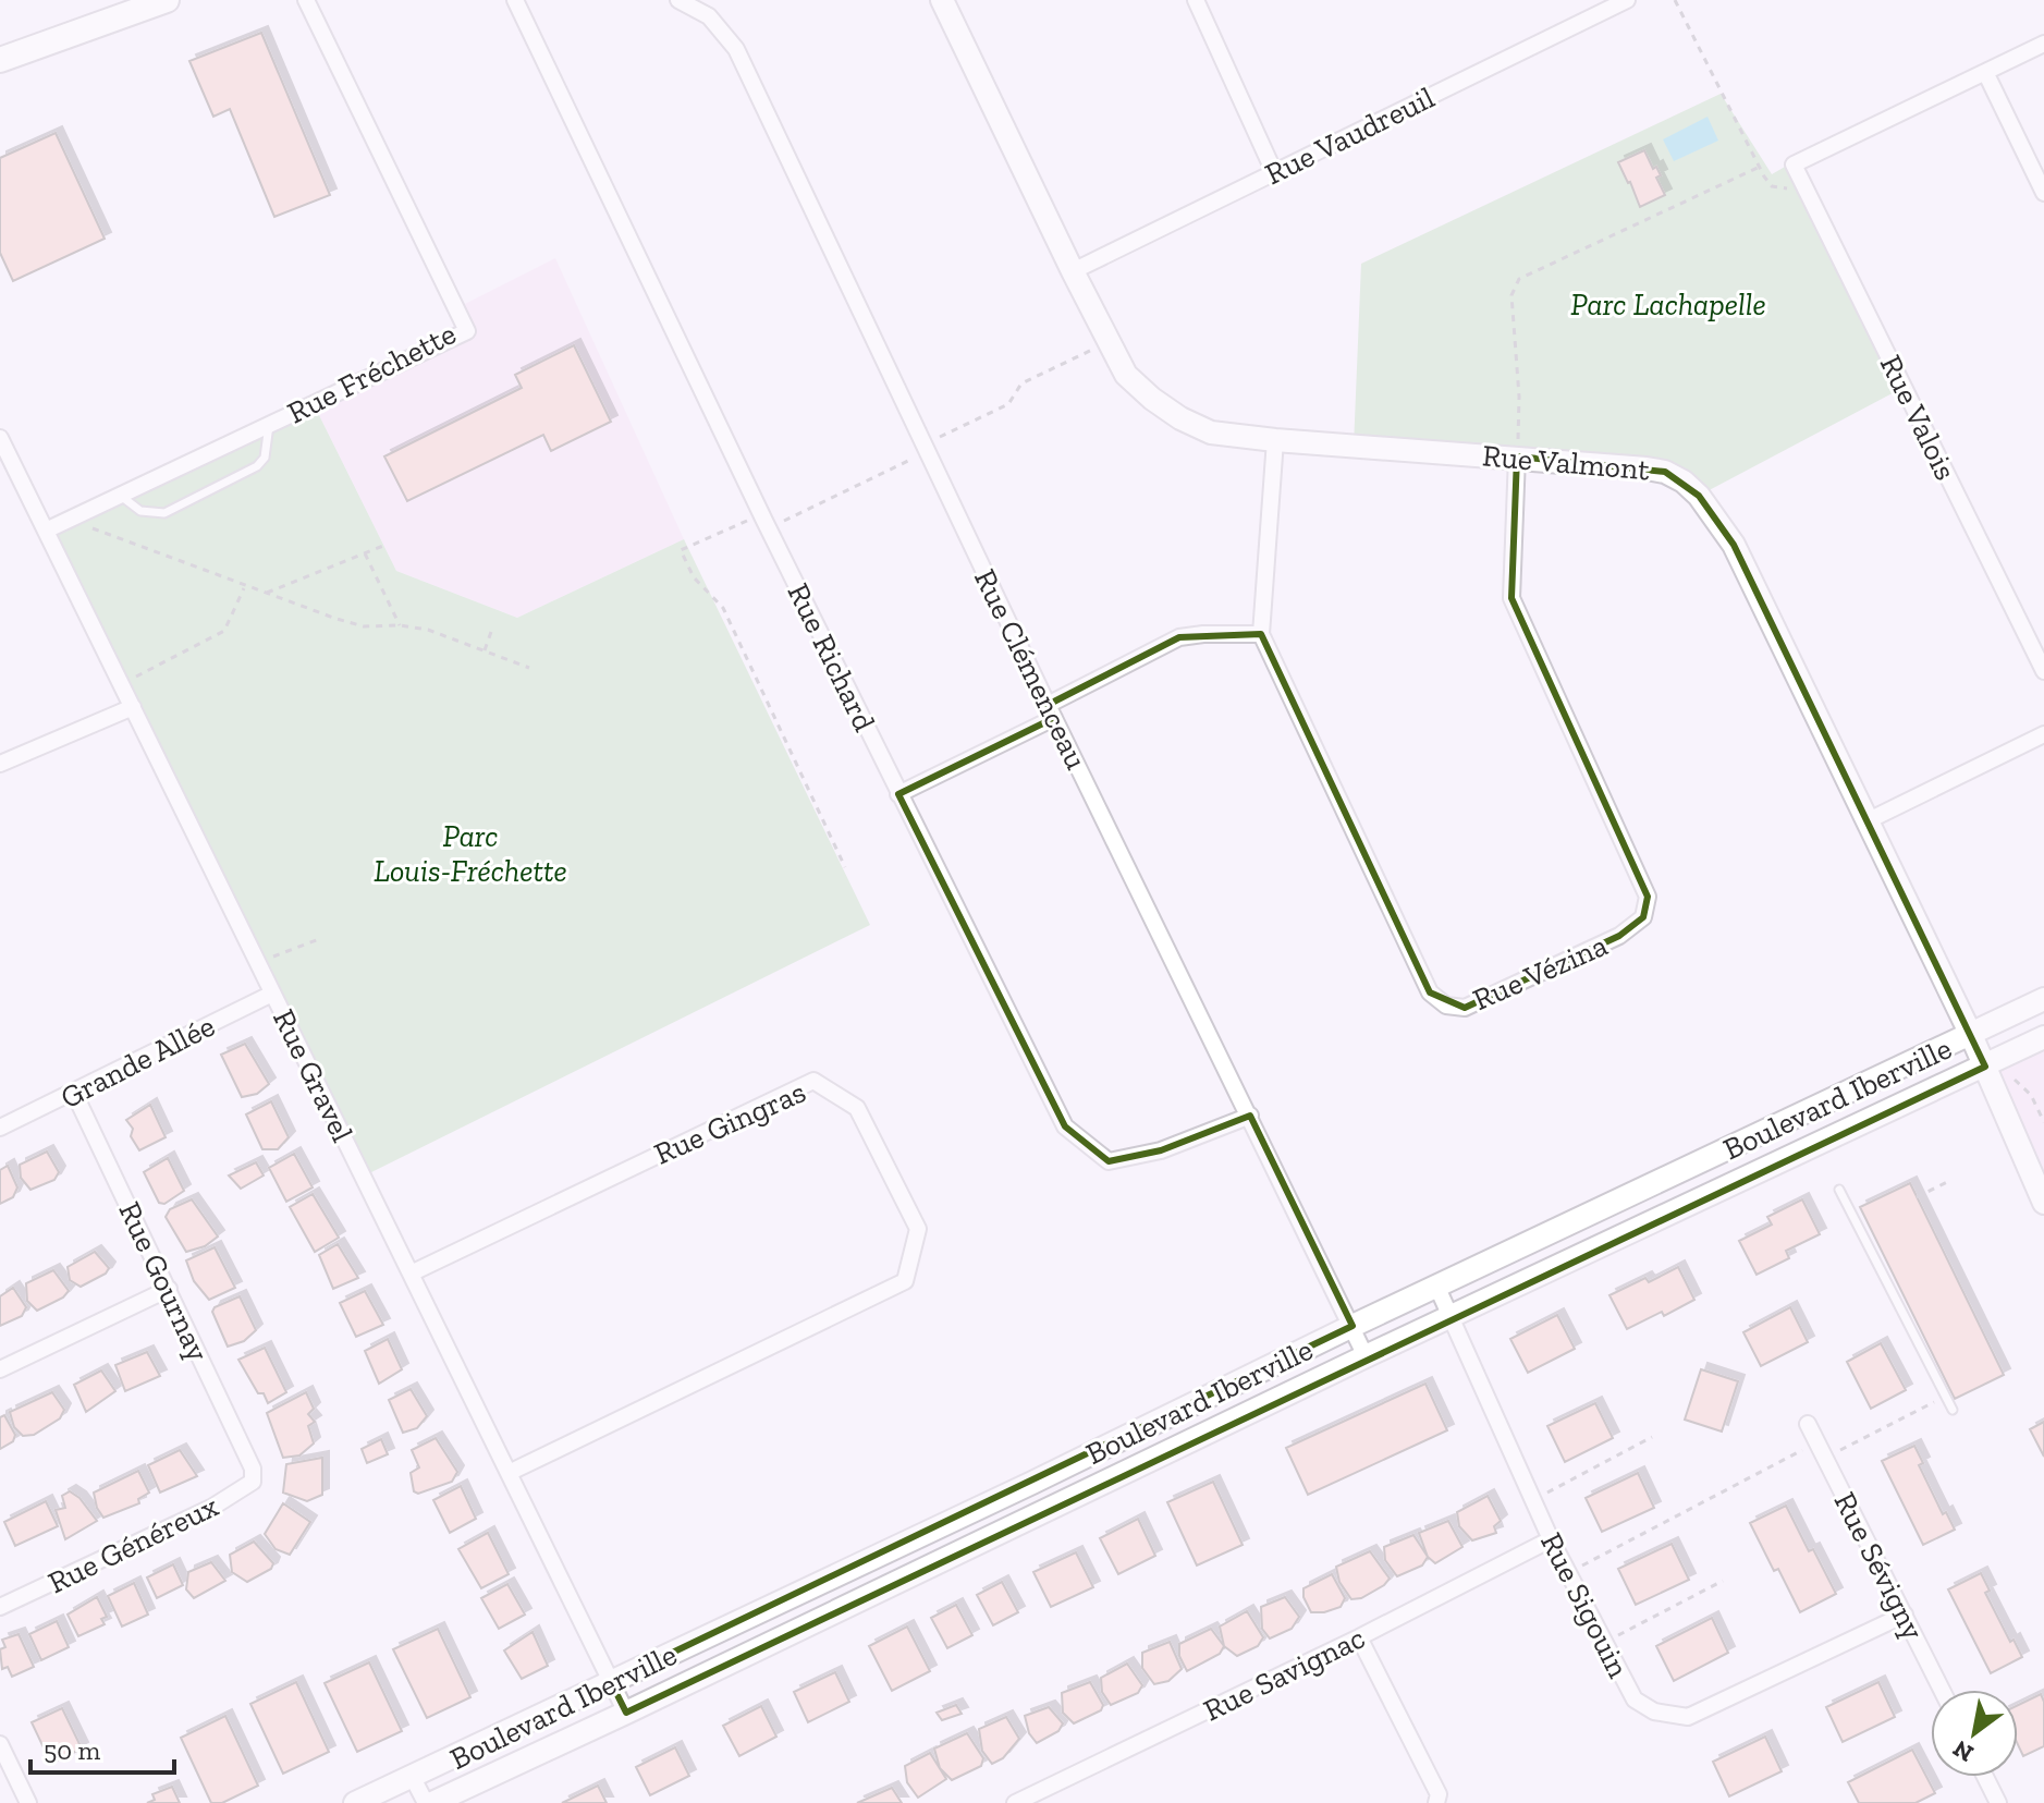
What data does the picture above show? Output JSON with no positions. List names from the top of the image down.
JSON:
{
  "streets": {
    "street": [
      "Rue Vaudreuil",
      "Rue Fréchette",
      "Rue Valois",
      "Rue Valmont",
      "Rue Richard",
      "Rue Clémenceau",
      "Rue Vézina",
      "Grande Allée",
      "Rue Gravel",
      "Boulevard Iberville",
      "Rue Gingras",
      "Rue Gournay",
      "Rue Généreux",
      "Rue Sévigny",
      "Rue Sigouin",
      "Rue Savignac"
    ]
  },
  "crossings": [
    ["Rue Vaudreuil", "Rue Valmont"],
    ["Rue Fréchette", "Rue Gravel"],
    ["Rue Valmont", "Rue Vézina"],
    ["Rue Valmont", "Boulevard Iberville"],
    ["Rue Richard", "Rue Clémenceau"],
    ["Rue Clémenceau", "Boulevard Iberville"],
    ["Grande Allée", "Rue Gravel"],
    ["Grande Allée", "Rue Gournay"],
    ["Rue Gravel", "Boulevard Iberville"],
    ["Rue Gravel", "Rue Gingras"],
    ["Boulevard Iberville", "Rue Sigouin"],
    ["Rue Gournay", "Rue Généreux"],
    ["Rue Sévigny", "Rue Sigouin"],
    ["Rue Sigouin", "Rue Savignac"]
  ],
  "parks": ["Parc Lachapelle", "Parc Louis-Fréchette"],
  "scale_bar": "50 m",
  "north": "bottom left"
}
